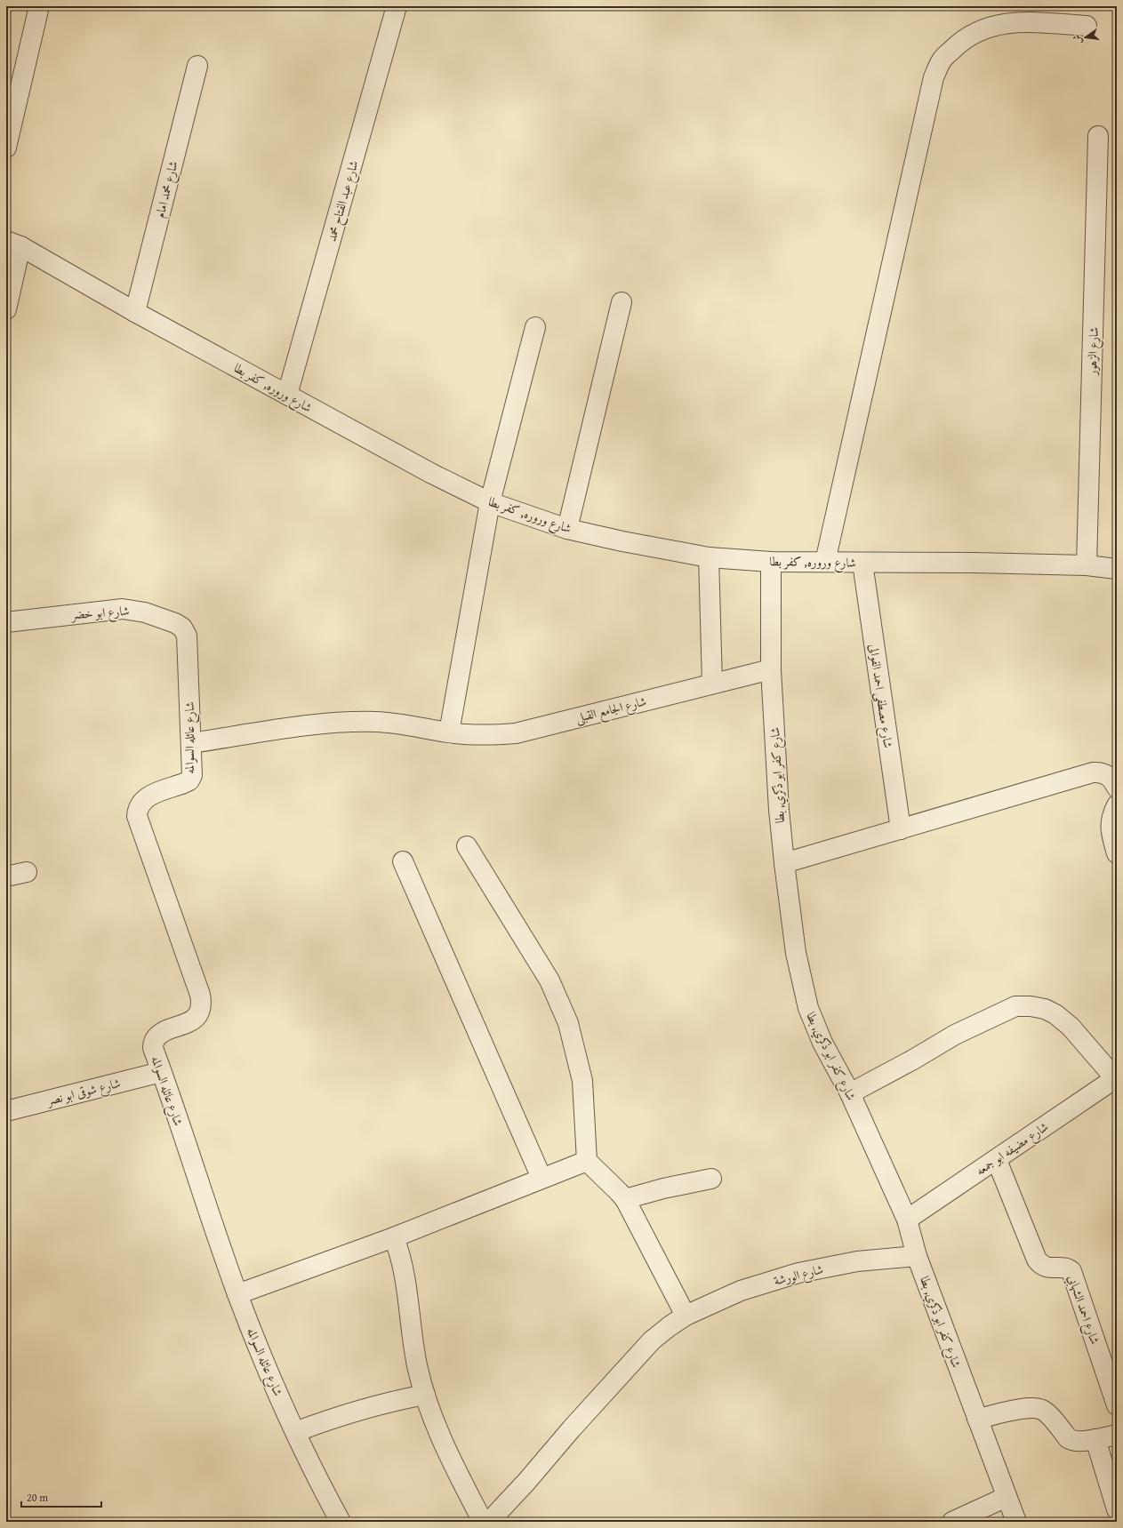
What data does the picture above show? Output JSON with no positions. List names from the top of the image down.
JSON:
{
  "streets": {
    "street": [
      "شارع محمد امام",
      "شارع عبد الفتاح محمد",
      "شارع الزهور",
      "شارع وروره, كفر بطا",
      "شارع ابو خضر",
      "شارع مصطفى احمد الفوالى",
      "شارع الجامع القبلى",
      "شارع عائله السوالمه",
      "شارع كفر ابو ذكري, بطا",
      "شارع شوقى ابو نصر",
      "شارع مضيفه ابو جمعه",
      "شارع الورشة",
      "شارع احمد الشهابي"
    ]
  },
  "crossings": [
    ["شارع محمد امام", "شارع وروره, كفر بطا"],
    ["شارع عبد الفتاح محمد", "شارع وروره, كفر بطا"],
    ["شارع الزهور", "شارع وروره, كفر بطا"],
    ["شارع وروره, كفر بطا", "شارع مصطفى احمد الفوالى"],
    ["شارع وروره, كفر بطا", "شارع كفر ابو ذكري, بطا"],
    ["شارع ابو خضر", "شارع عائله السوالمه"],
    ["شارع الجامع القبلى", "شارع عائله السوالمه"],
    ["شارع الجامع القبلى", "شارع كفر ابو ذكري, بطا"],
    ["شارع عائله السوالمه", "شارع شوقى ابو نصر"],
    ["شارع كفر ابو ذكري, بطا", "شارع مضيفه ابو جمعه"],
    ["شارع كفر ابو ذكري, بطا", "شارع الورشة"],
    ["شارع مضيفه ابو جمعه", "شارع احمد الشهابي"]
  ],
  "scale_bar": "20 m",
  "north": "left"
}
